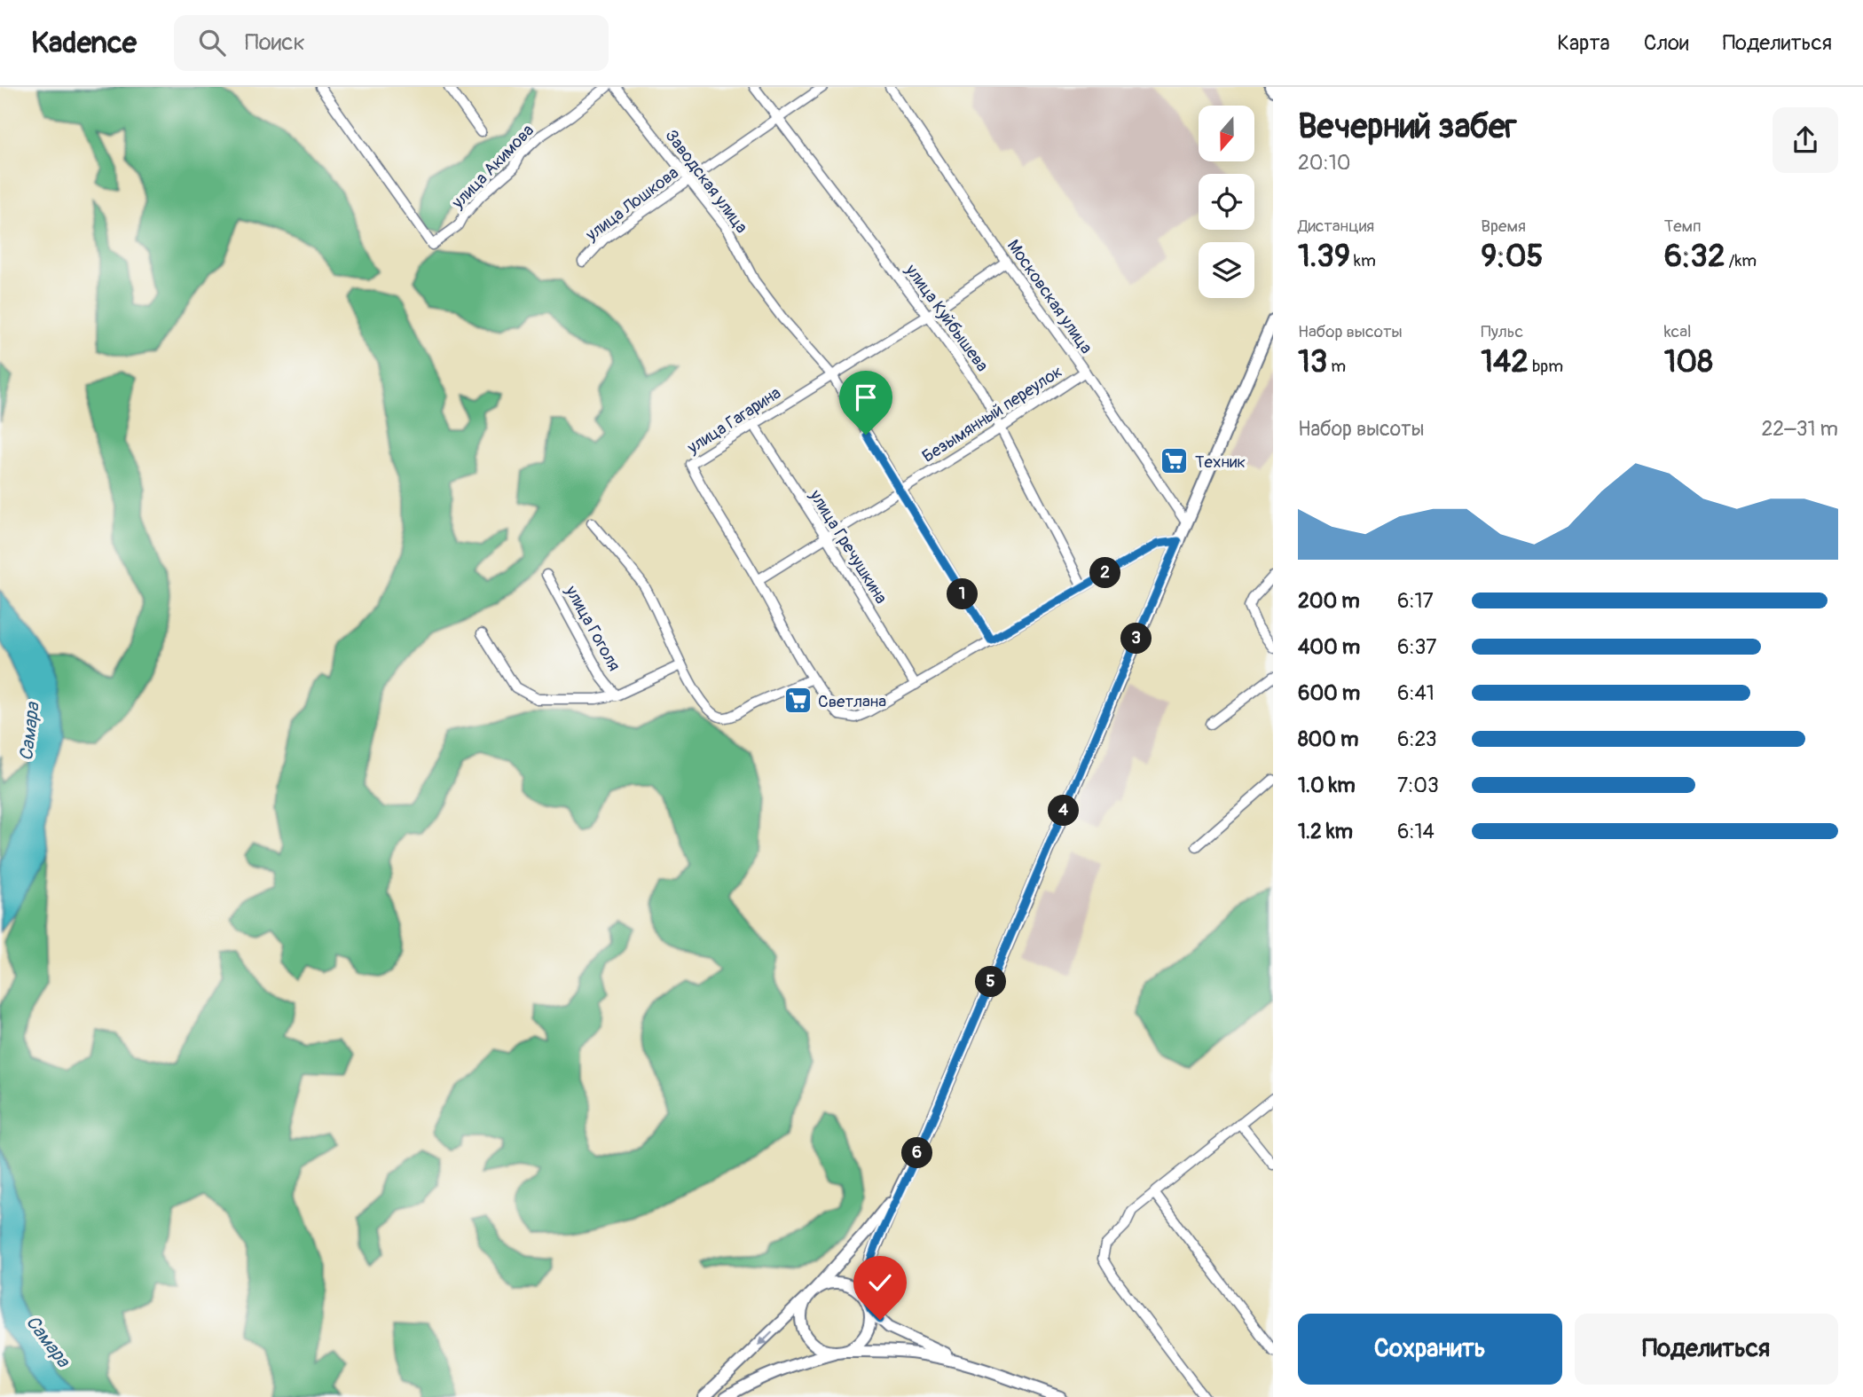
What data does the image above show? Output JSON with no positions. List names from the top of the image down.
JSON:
{
  "streets": {
    "street": [
      "улица Акимова",
      "Заводская улица",
      "улица Лошкова",
      "Московская улица",
      "улица Куйбышева",
      "Безымянный переулок",
      "улица Гагарина",
      "улица Гречушкина",
      "улица Гоголя"
    ]
  },
  "crossings": [
    ["Заводская улица", "улица Лошкова"],
    ["Заводская улица", "Безымянный переулок"],
    ["Заводская улица", "улица Гагарина"],
    ["улица Лошкова", "улица Куйбышева"],
    ["Московская улица", "Безымянный переулок"],
    ["Московская улица", "улица Гагарина"],
    ["улица Куйбышева", "Безымянный переулок"],
    ["улица Куйбышева", "улица Гагарина"],
    ["Безымянный переулок", "улица Гагарина"],
    ["Безымянный переулок", "улица Гречушкина"],
    ["улица Гагарина", "улица Гречушкина"]
  ],
  "water": ["Самара"],
  "places": {
    "supermarket": ["Техник", "Светлана"]
  },
  "north": "bottom",
  "page": {
    "header": "Kadence",
    "search": "Поиск",
    "nav": ["Карта", "Слои", "Поделиться"],
    "heading": ["Вечерний забег", "20:10"],
    "stats": [
      ["Дистанция", "1.39 km"],
      ["Время", "9:05"],
      ["Темп", "6:32 /km"],
      ["Набор высоты", "13 m"],
      ["Пульс", "142 bpm"],
      ["kcal", "108"]
    ],
    "chart": ["Набор высоты", "22–31 m"],
    "pins": [
      "2",
      "1",
      "3",
      "4",
      "5",
      "6"
    ],
    "list": [
      {
        "name": "200 m",
        "note": "6:17"
      },
      {
        "name": "400 m",
        "note": "6:37"
      },
      {
        "name": "600 m",
        "note": "6:41"
      },
      {
        "name": "800 m",
        "note": "6:23"
      },
      {
        "name": "1.0 km",
        "note": "7:03"
      },
      {
        "name": "1.2 km",
        "note": "6:14"
      }
    ],
    "buttons": ["Сохранить", "Поделиться"]
  }
}
